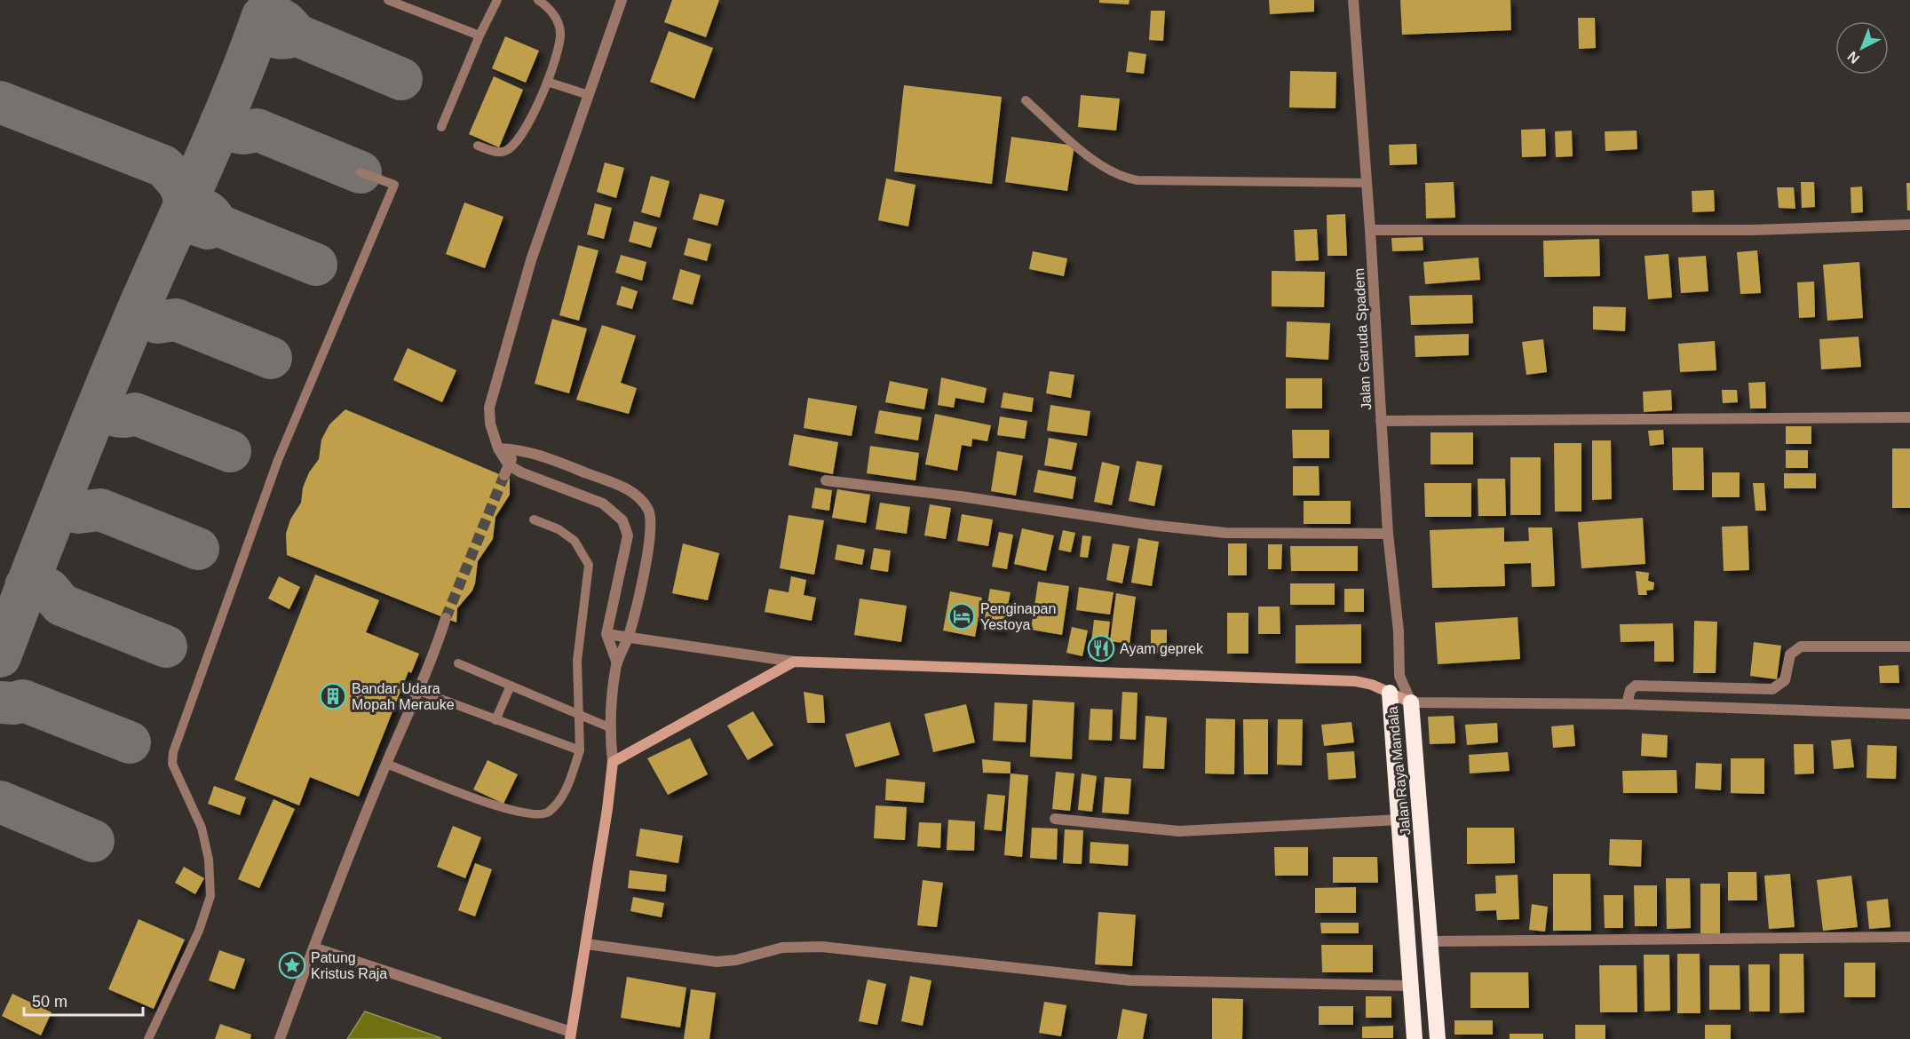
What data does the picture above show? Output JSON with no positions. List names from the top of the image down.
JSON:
{
  "streets": {
    "highway": ["Jalan Raya Mandala"],
    "street": ["Jalan Garuda Spadem"]
  },
  "crossings": [
    ["Jalan Garuda Spadem", "Jalan Raya Mandala"]
  ],
  "places": {
    "hotel": ["Penginapan Yestoya"],
    "restaurant": ["Ayam geprek"],
    "building": ["Bandar Udara Mopah Merauke"],
    "place": ["Patung Kristus Raja"]
  },
  "scale_bar": "50 m",
  "north": "bottom left"
}
